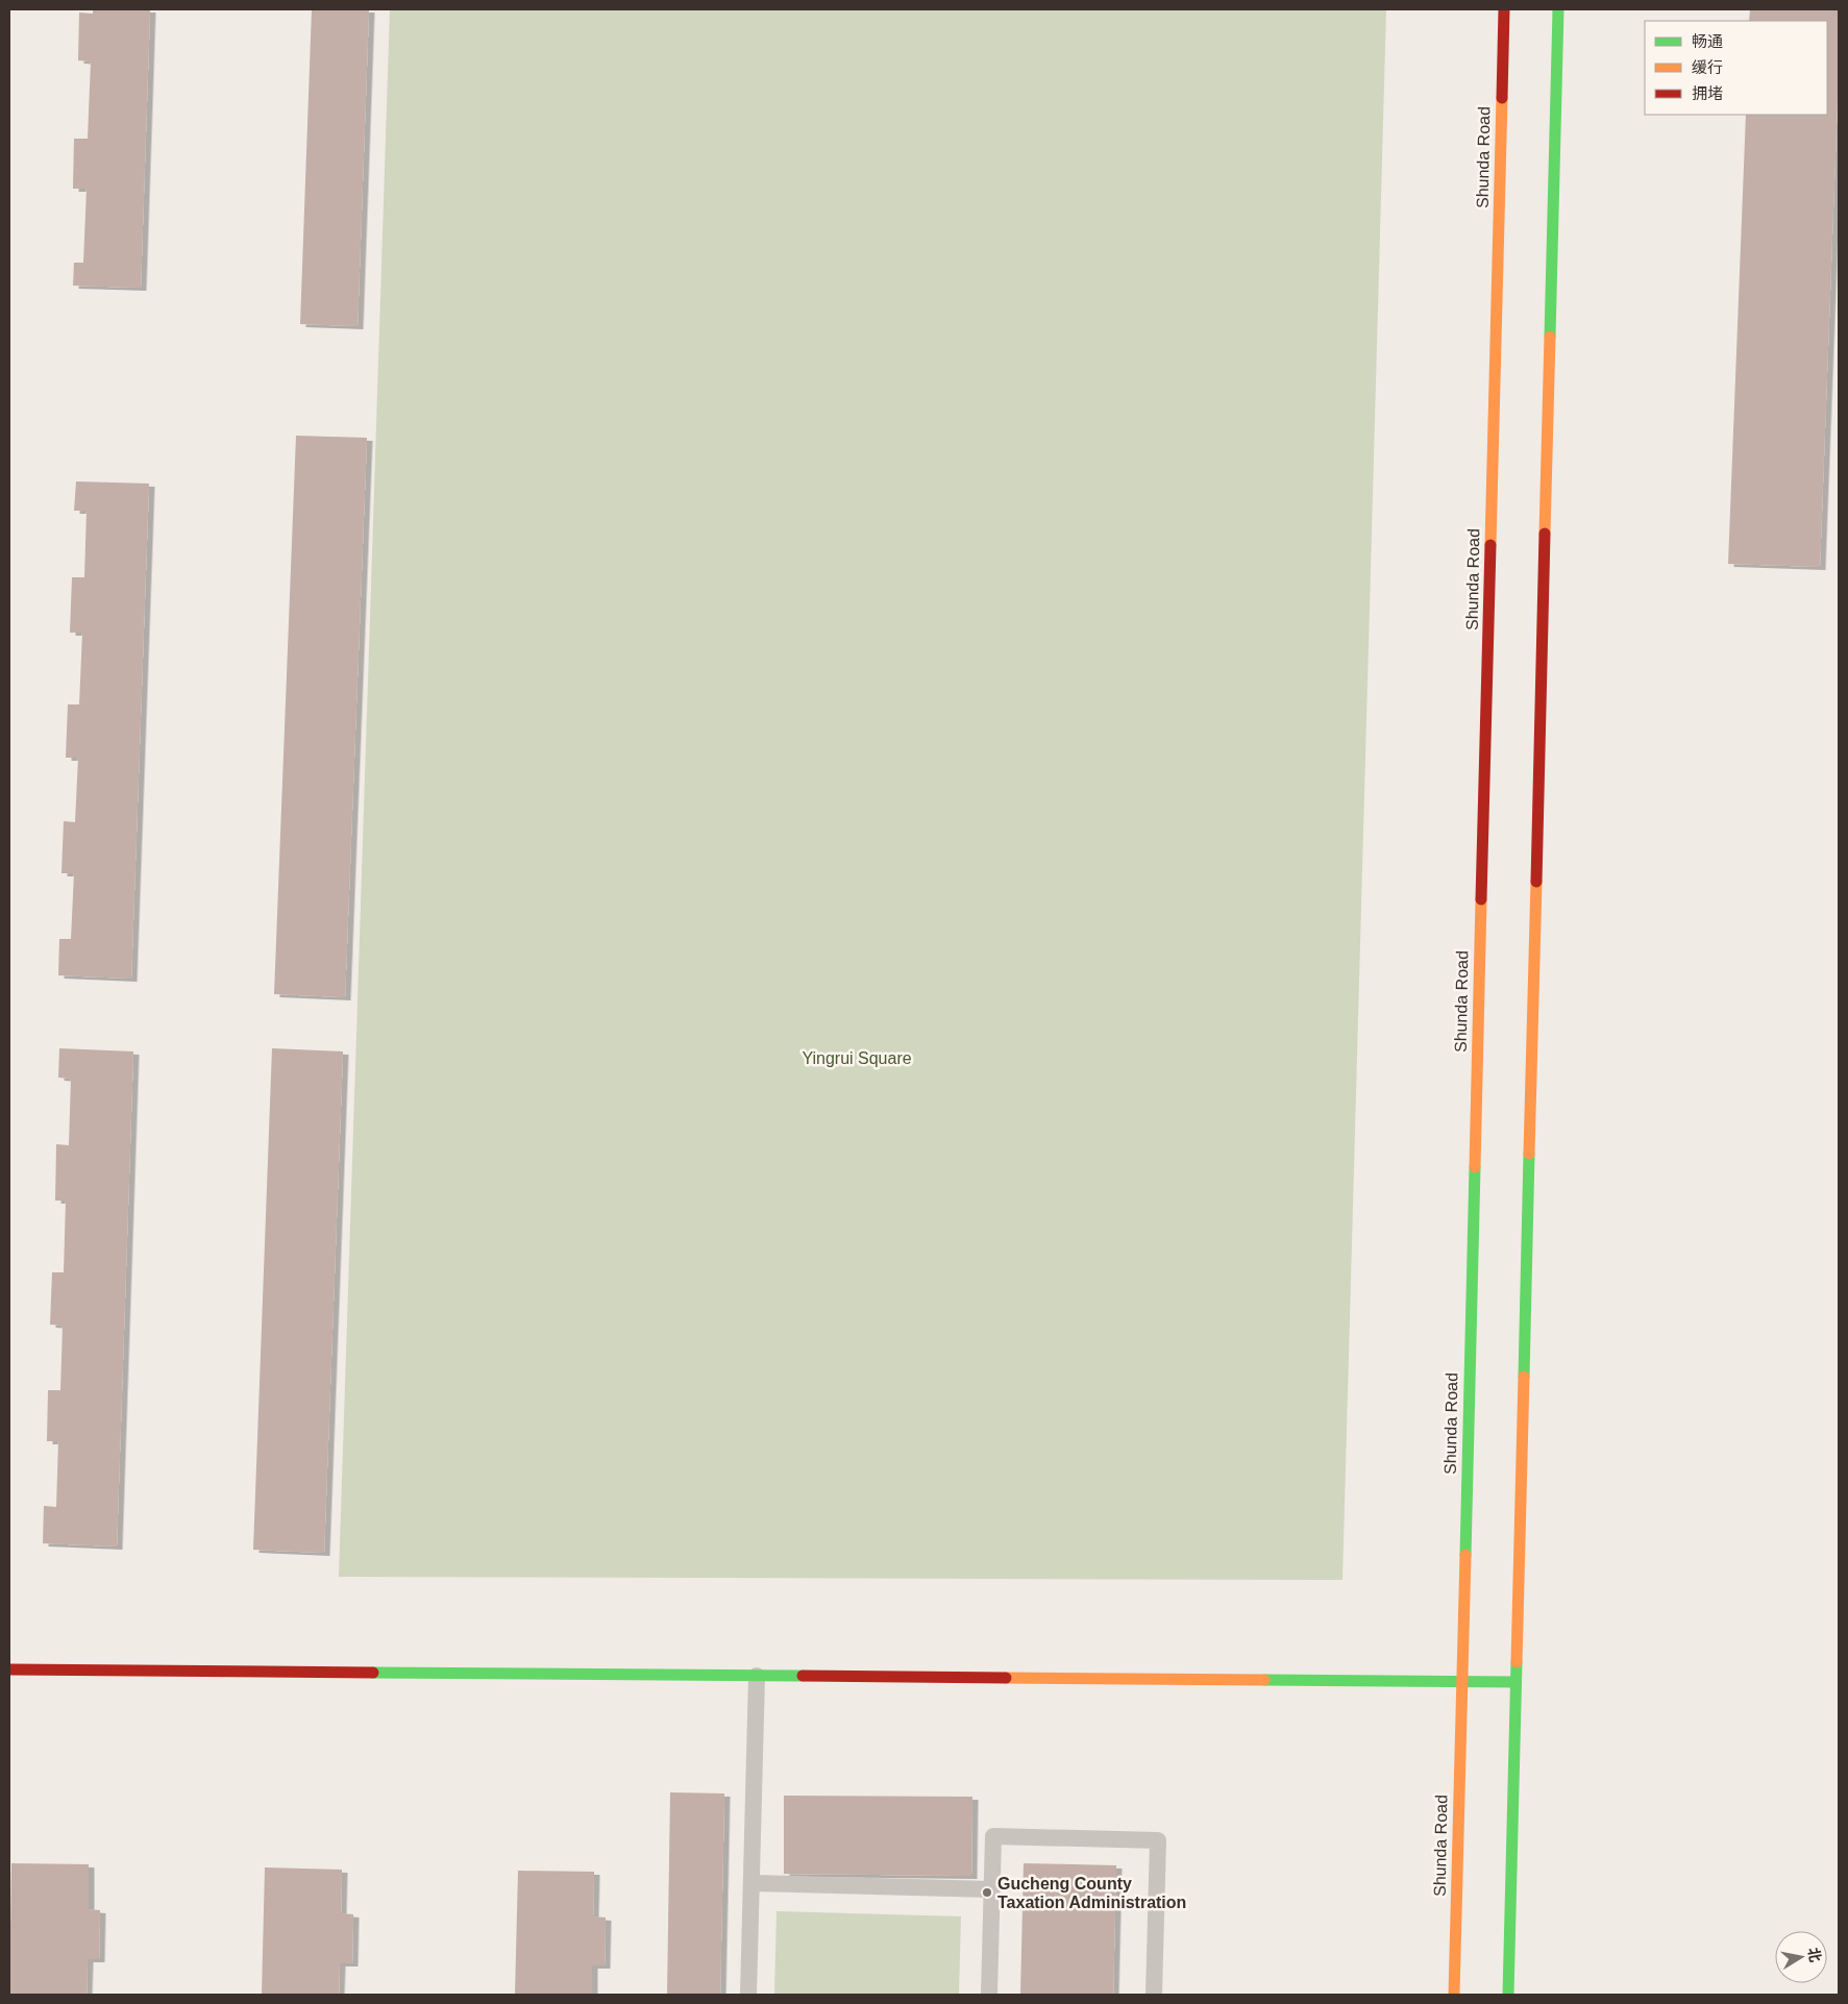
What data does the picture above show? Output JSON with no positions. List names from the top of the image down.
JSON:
{
  "streets": {
    "main road": ["Shunda Road"]
  },
  "parks": ["Yingrui Square"],
  "places": ["Gucheng County Taxation Administration"],
  "legend": ["畅通", "缓行", "拥堵"],
  "north": "right"
}
